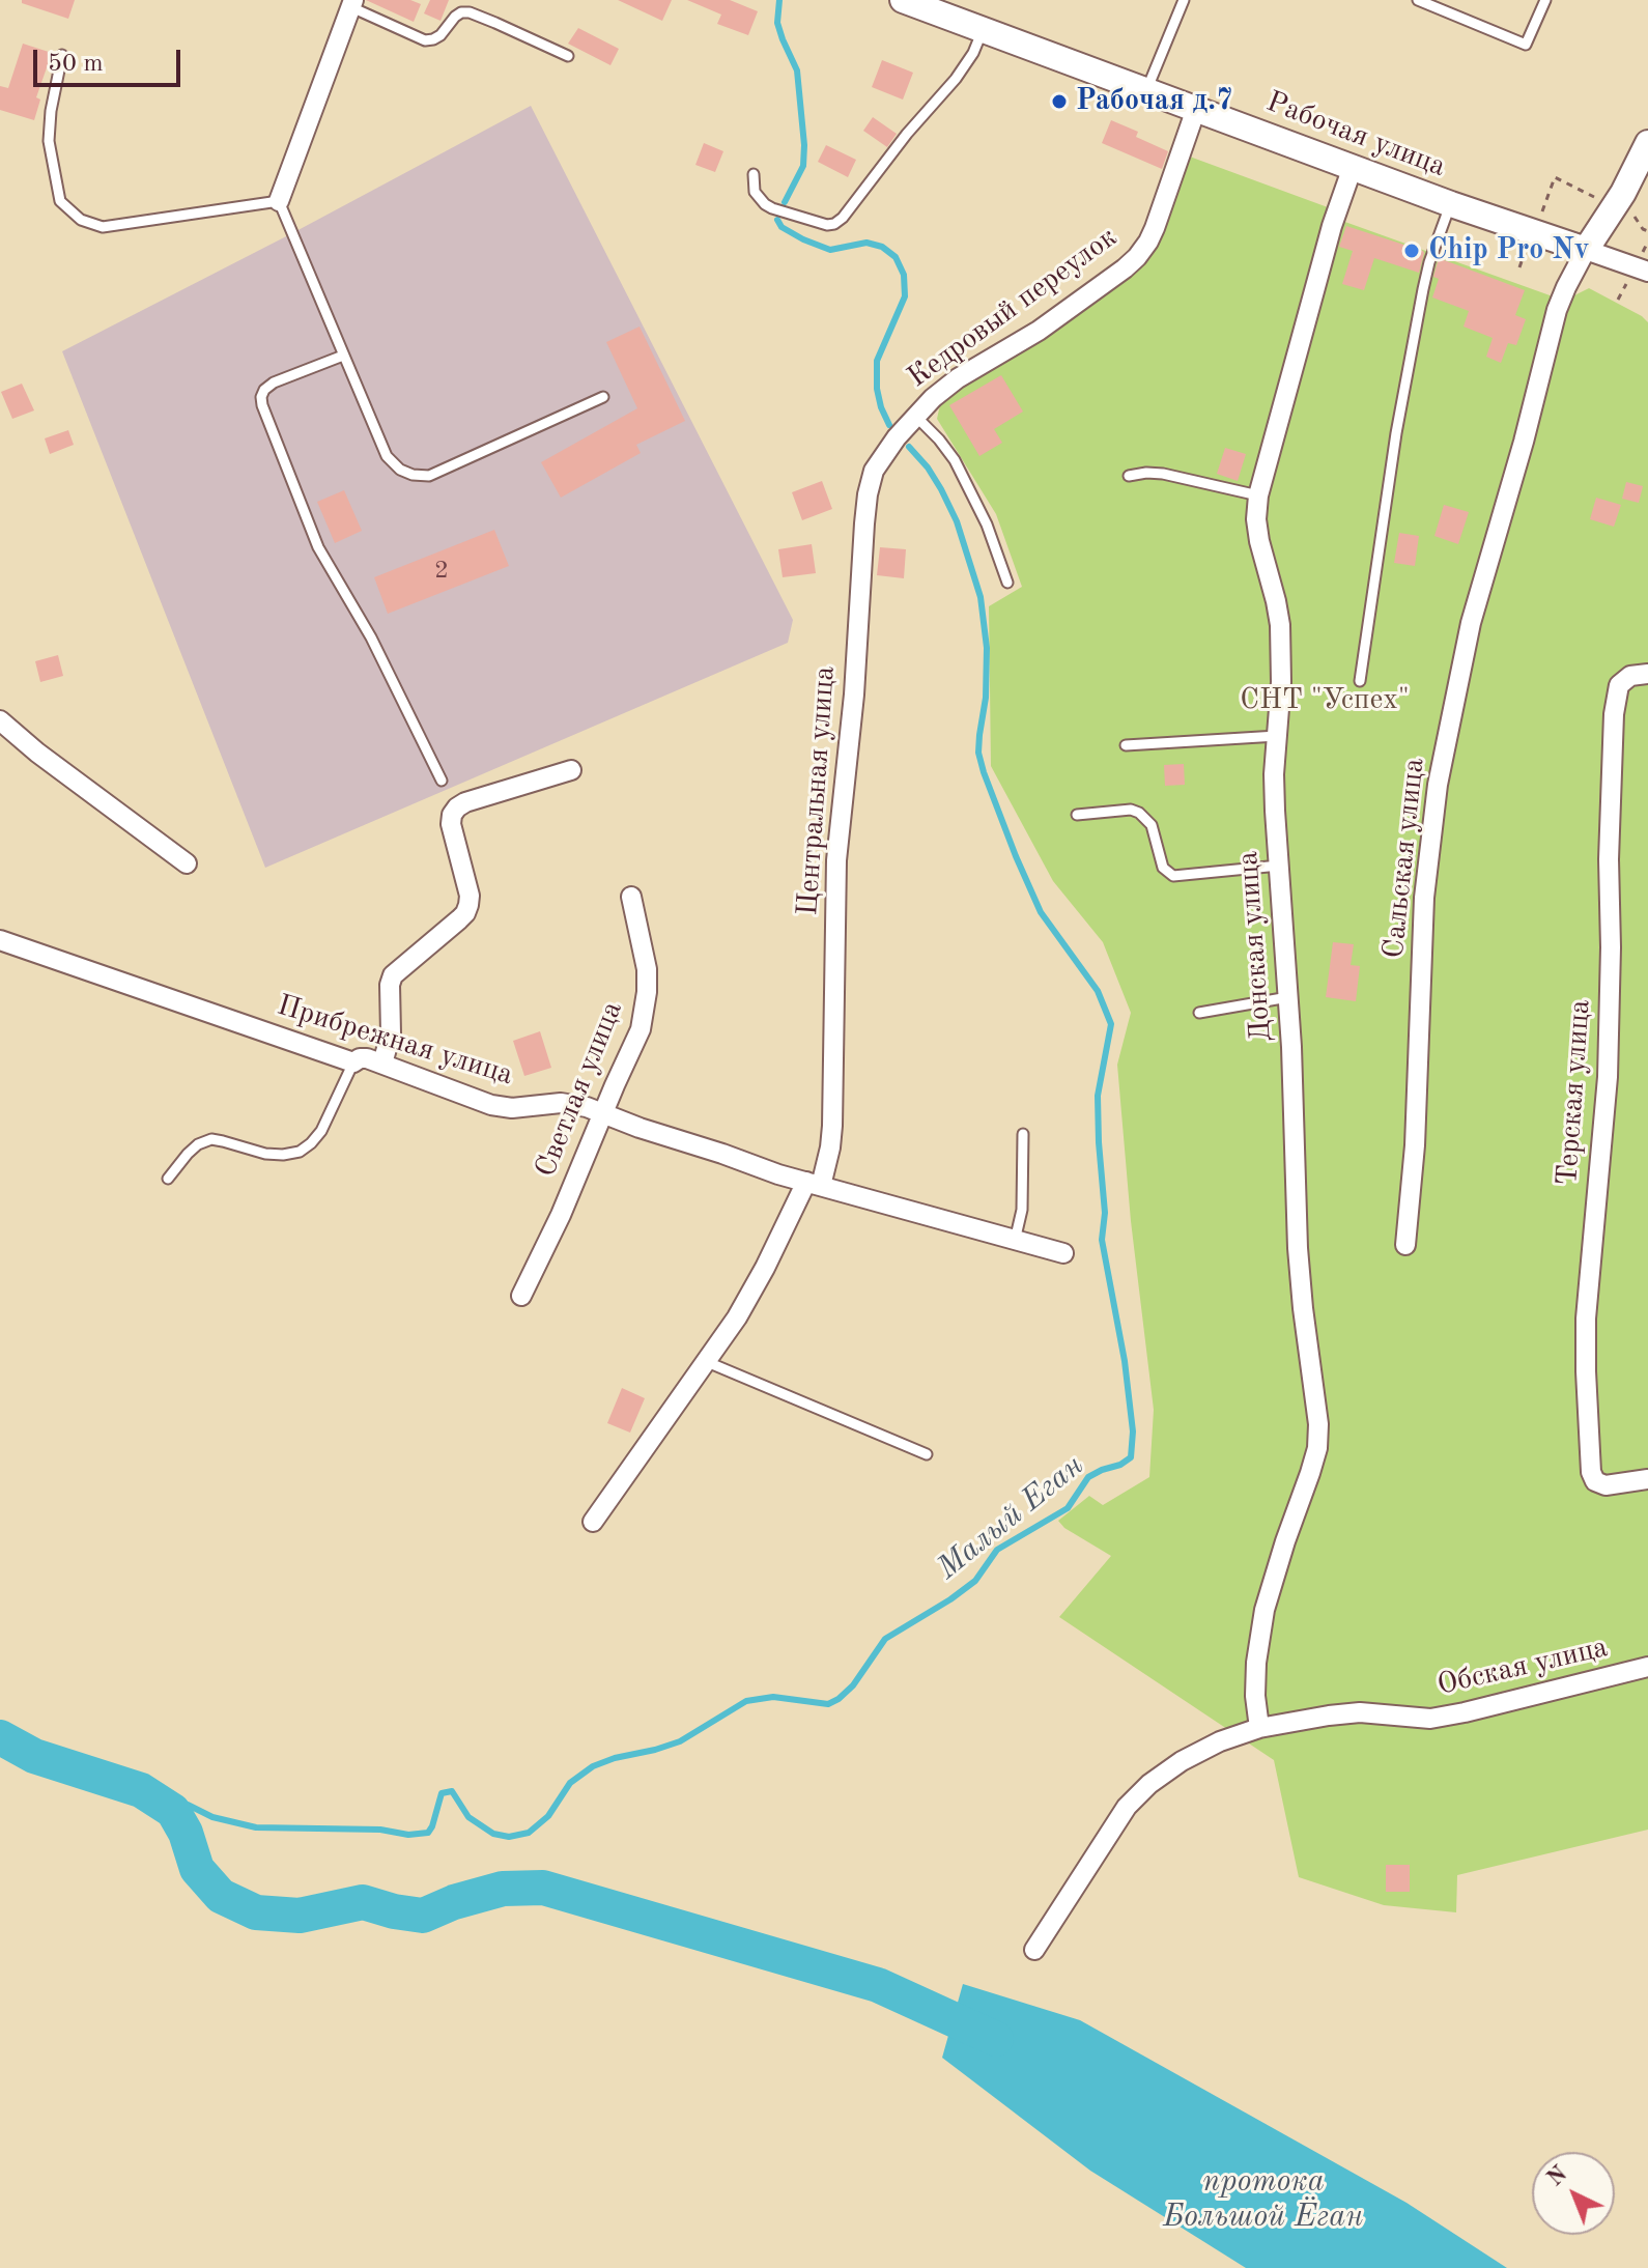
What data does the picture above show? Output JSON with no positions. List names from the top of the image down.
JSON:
{
  "streets": {
    "street": [
      "Рабочая улица",
      "Кедровый переулок",
      "Центральная улица",
      "Сальская улица",
      "Донская улица",
      "Прибрежная улица",
      "Светлая улица",
      "Терская улица",
      "Обская улица"
    ]
  },
  "crossings": [
    ["Рабочая улица", "Кедровый переулок"],
    ["Рабочая улица", "Сальская улица"],
    ["Рабочая улица", "Донская улица"],
    ["Кедровый переулок", "Центральная улица"],
    ["Центральная улица", "Прибрежная улица"],
    ["Донская улица", "Обская улица"],
    ["Прибрежная улица", "Светлая улица"]
  ],
  "water": ["Малый Еган", "протока Большой Ёган"],
  "parks": ["СНТ \"Успех\""],
  "places": ["Рабочая д.7", "Chip Pro Nv"],
  "house_numbers": ["2"],
  "scale_bar": "50 m",
  "north": "top left"
}
